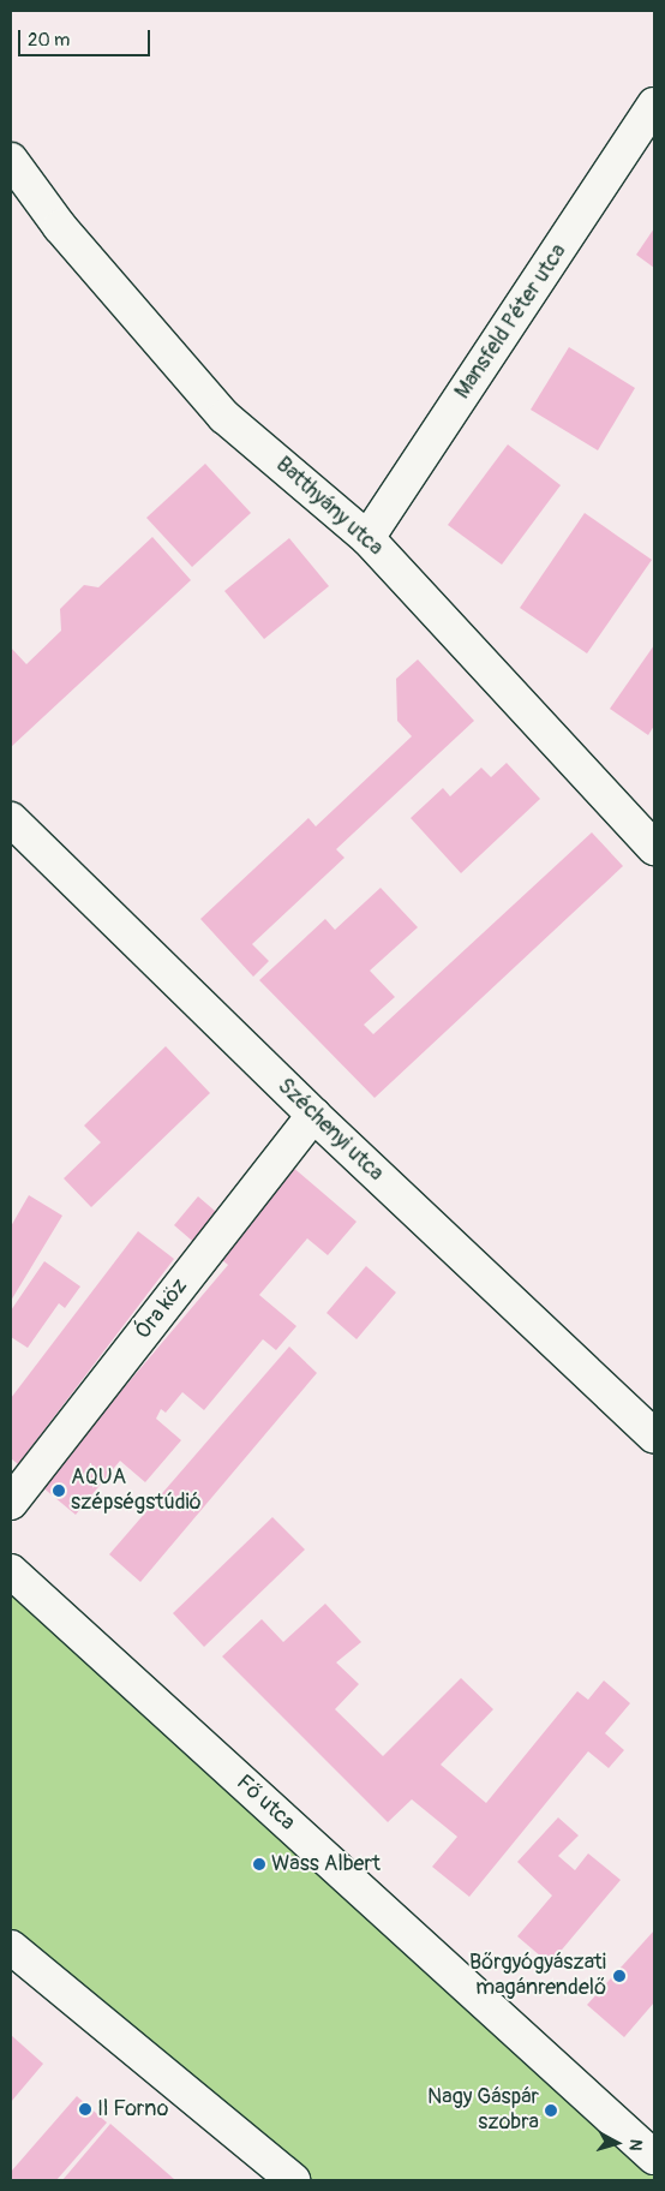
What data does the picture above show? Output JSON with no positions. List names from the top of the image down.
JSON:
{
  "streets": {
    "street": [
      "Mansfeld Péter utca",
      "Batthyány utca",
      "Széchenyi utca",
      "Óra köz",
      "Fő utca"
    ]
  },
  "crossings": [
    ["Mansfeld Péter utca", "Batthyány utca"],
    ["Széchenyi utca", "Óra köz"]
  ],
  "places": [
    "AQUA szépségstúdió",
    "Wass Albert",
    "Bőrgyógyászati magánrendelő",
    "Il Forno",
    "Nagy Gáspár szobra"
  ],
  "scale_bar": "20 m",
  "north": "right"
}
